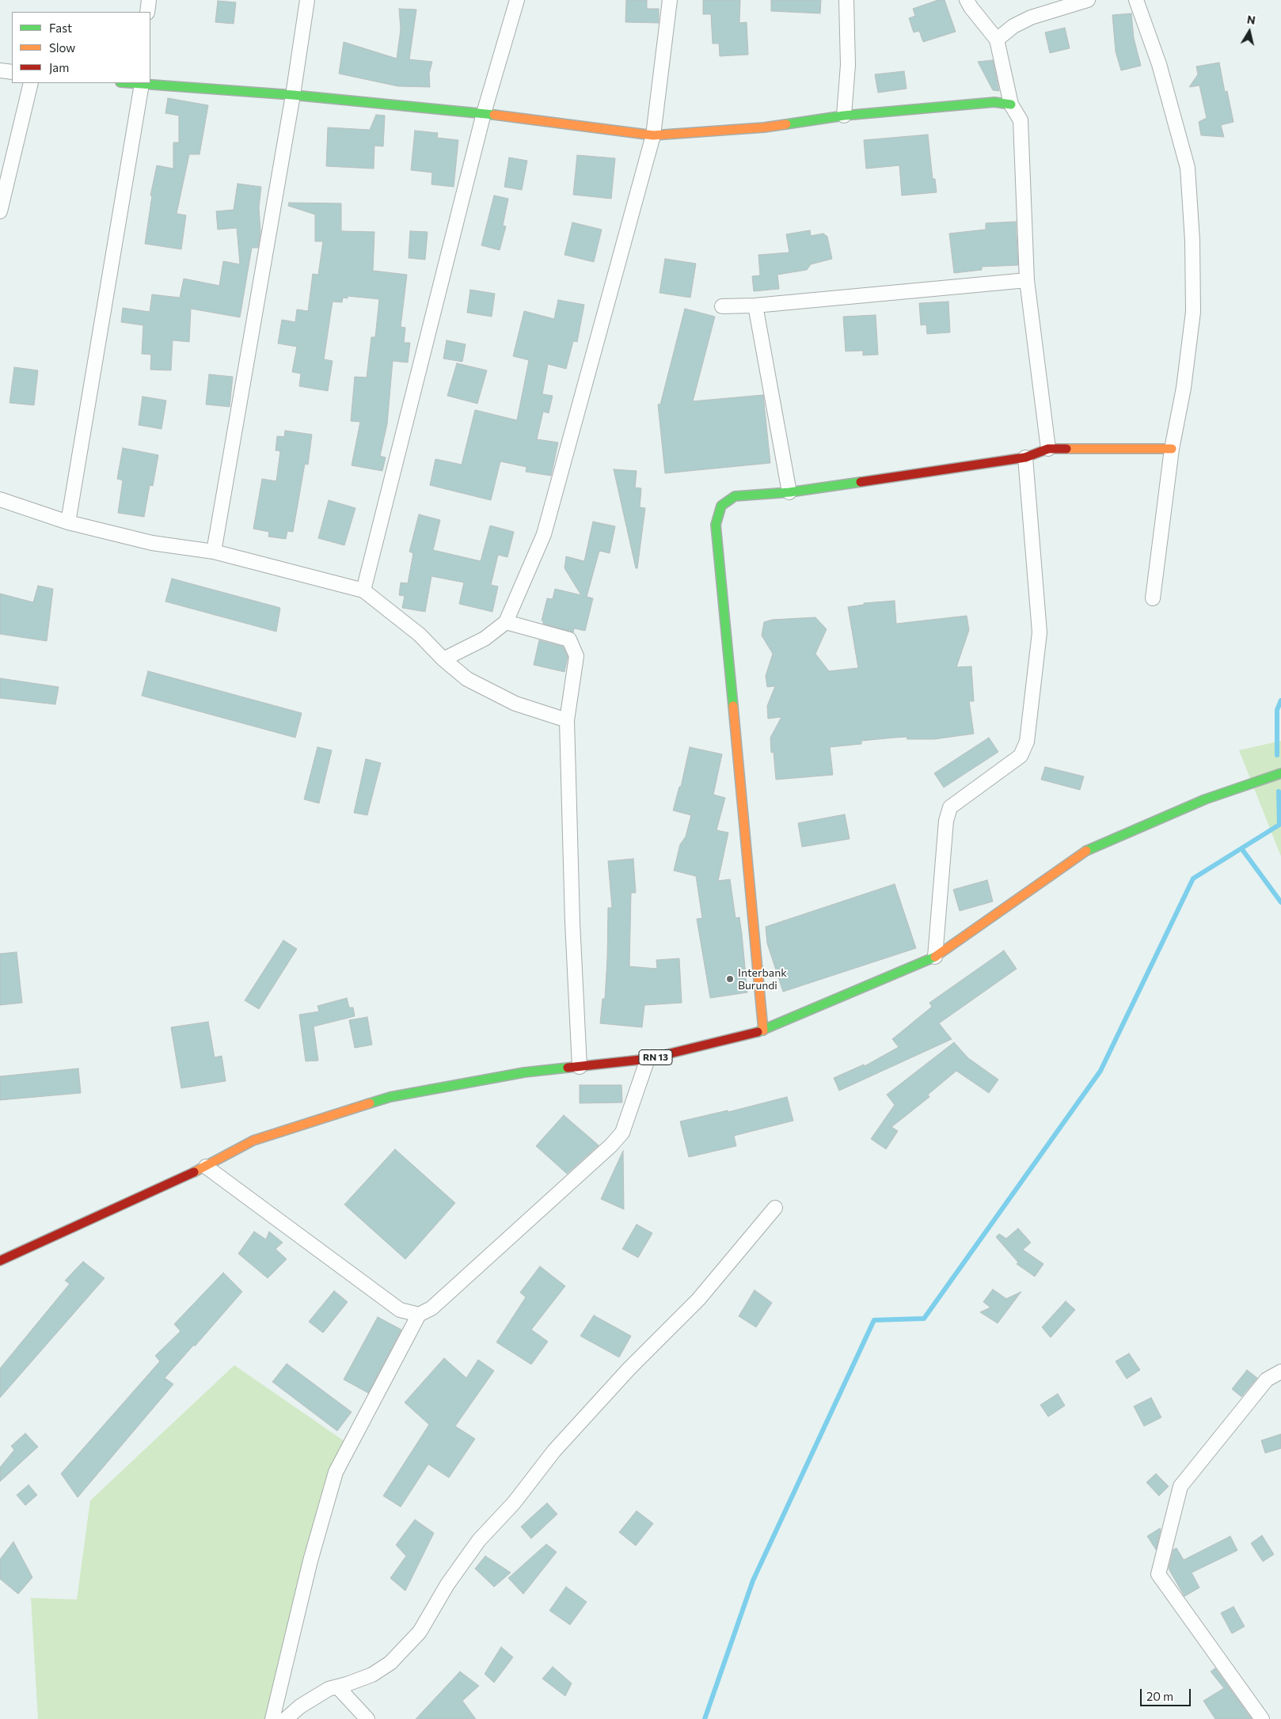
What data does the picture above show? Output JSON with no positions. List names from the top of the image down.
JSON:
{
  "streets": {
    "street": ["RN 13"]
  },
  "places": ["Interbank Burundi"],
  "legend": ["Fast", "Slow", "Jam"],
  "scale_bar": "20 m",
  "north": "top"
}
